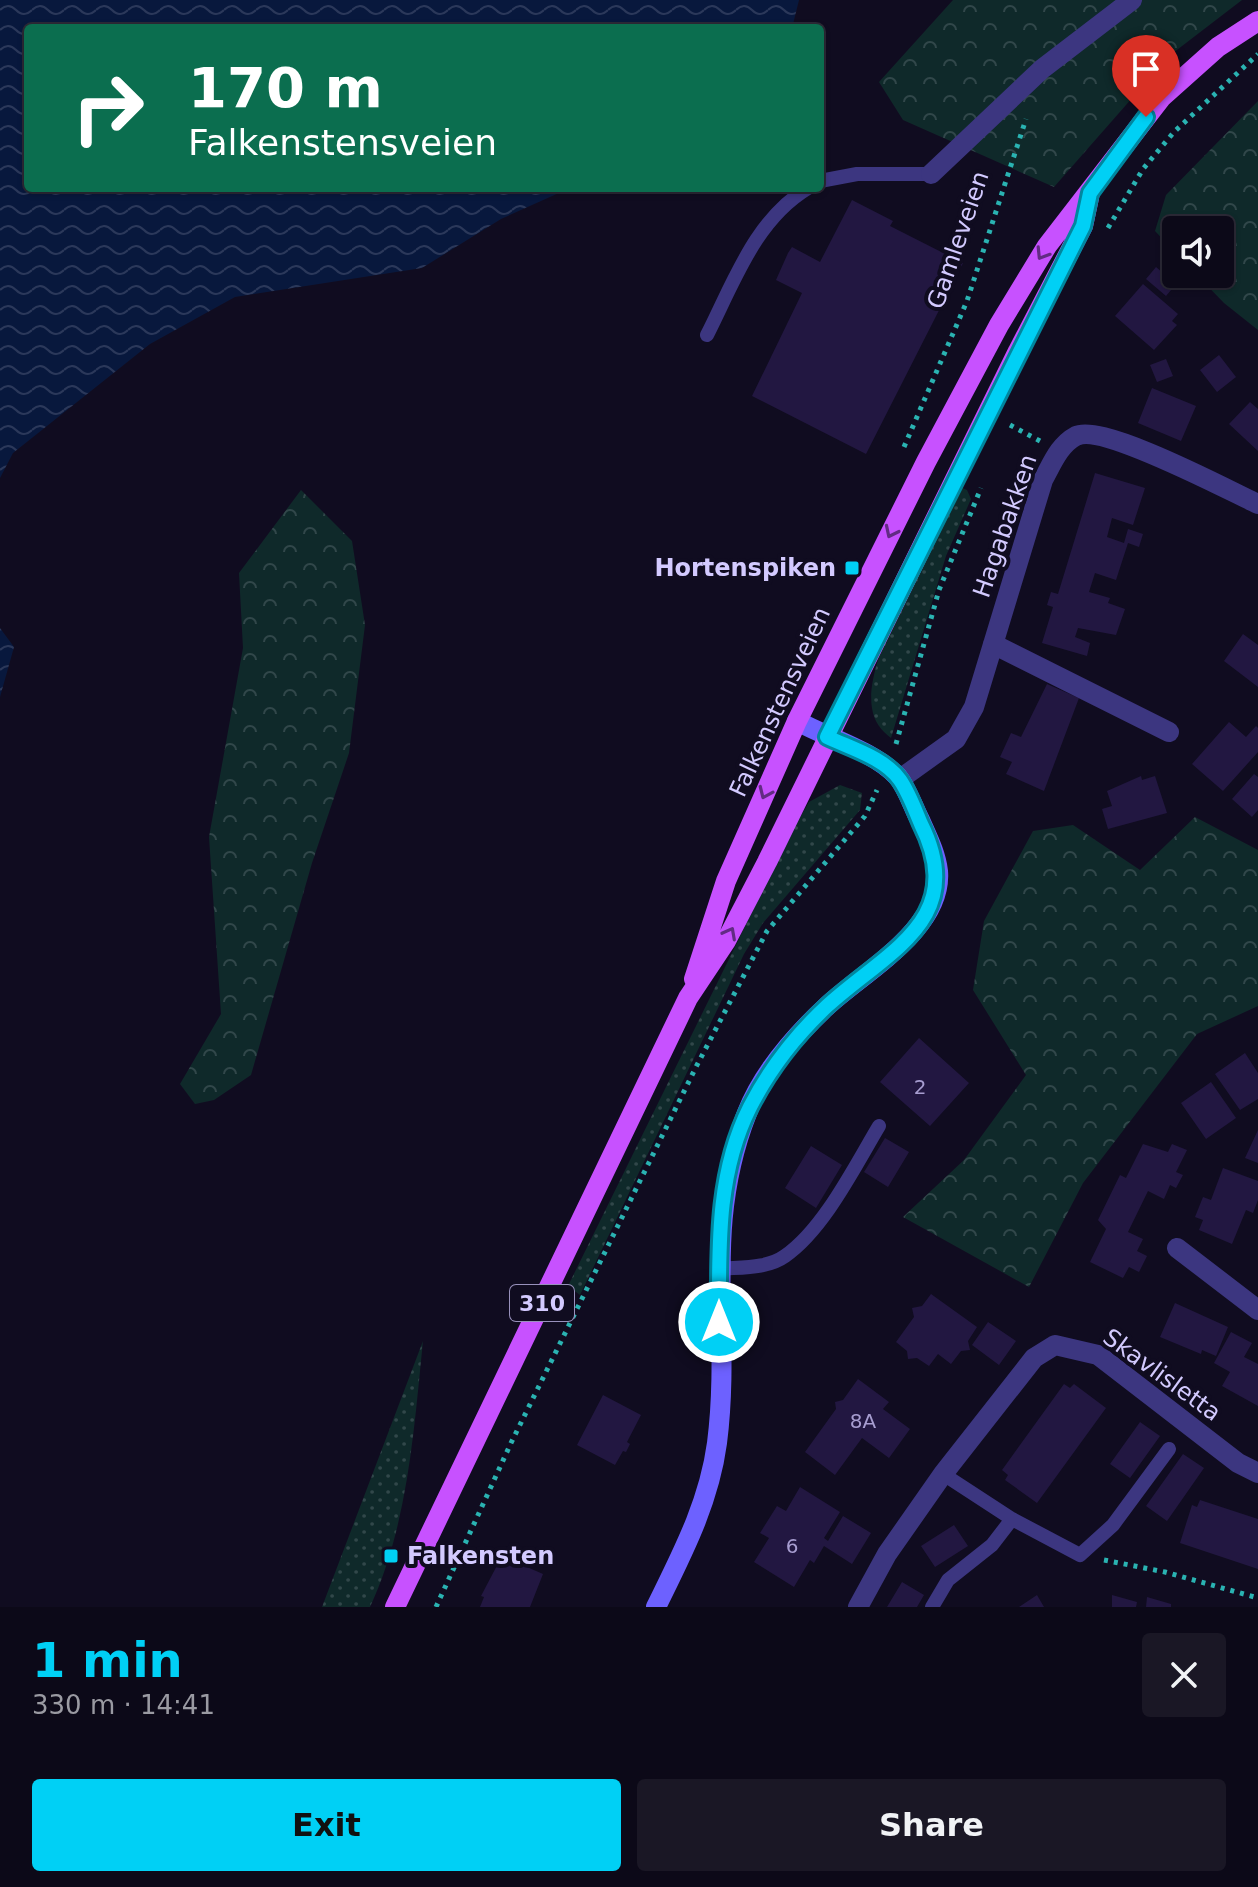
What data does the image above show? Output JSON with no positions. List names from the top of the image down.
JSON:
{
  "streets": {
    "main road": ["Falkenstensveien", "310"],
    "street": ["Hagabakken", "Skavlisletta"],
    "path": ["Gamleveien"]
  },
  "crossings": [
    ["Gamleveien", "Falkenstensveien"]
  ],
  "places": {
    "transit": ["Hortenspiken", "Falkensten"]
  },
  "house_numbers": ["2", "8A", "6"],
  "page": {
    "turn": ["170 m", "Falkenstensveien"],
    "heading": ["1 min", "330 m · 14:41"],
    "buttons": ["Exit", "Share"]
  }
}
